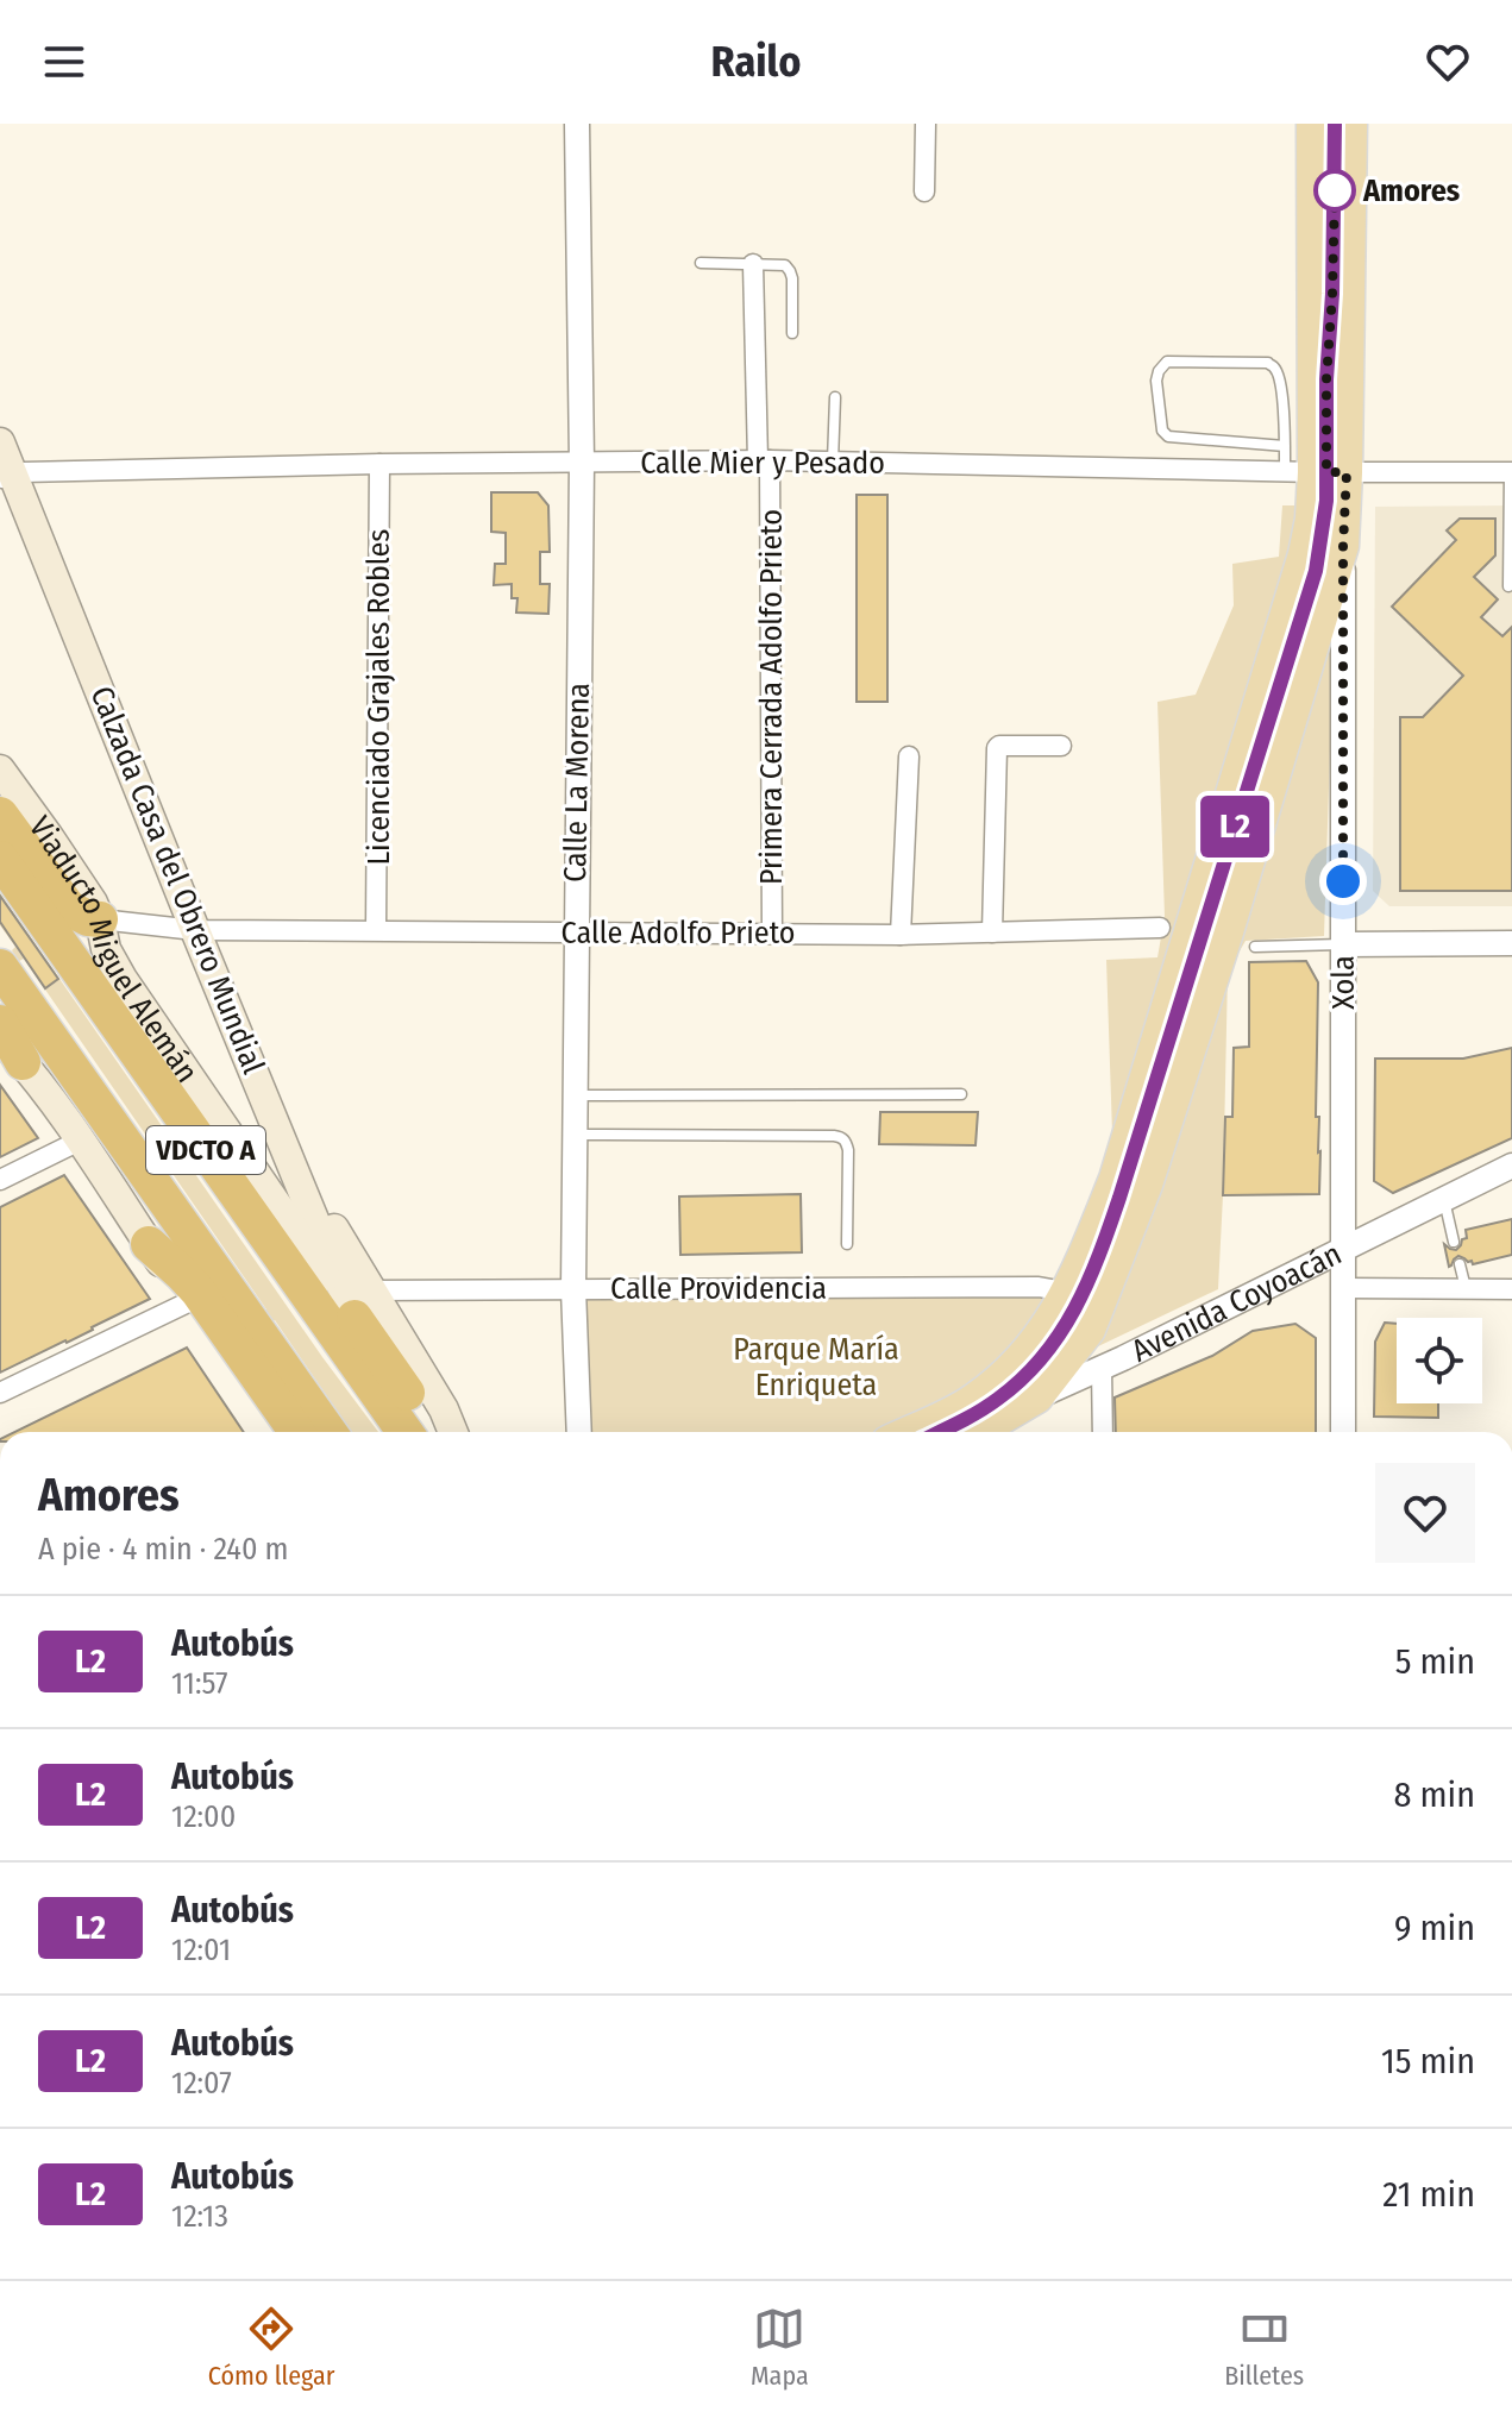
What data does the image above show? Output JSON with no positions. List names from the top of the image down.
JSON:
{
  "streets": {
    "highway": ["Viaducto Miguel Alemán", "VDCTO A"],
    "main road": ["Calzada Casa del Obrero Mundial", "Xola", "Avenida Coyoacán"],
    "street": [
      "Calle Mier y Pesado",
      "Licenciado Grajales Robles",
      "Primera Cerrada Adolfo Prieto",
      "Calle La Morena",
      "Calle Adolfo Prieto",
      "Calle Providencia"
    ]
  },
  "crossings": [
    ["Calle Mier y Pesado", "Licenciado Grajales Robles"],
    ["Calle Mier y Pesado", "Primera Cerrada Adolfo Prieto"],
    ["Calle Mier y Pesado", "Calle La Morena"],
    ["Calle Mier y Pesado", "Calzada Casa del Obrero Mundial"],
    ["Calle Mier y Pesado", "Xola"],
    ["Licenciado Grajales Robles", "Calle Adolfo Prieto"],
    ["Primera Cerrada Adolfo Prieto", "Calle Adolfo Prieto"],
    ["Calle La Morena", "Calle Adolfo Prieto"],
    ["Calle La Morena", "Calle Providencia"],
    ["Calzada Casa del Obrero Mundial", "Calle Adolfo Prieto"],
    ["Calzada Casa del Obrero Mundial", "Viaducto Miguel Alemán"],
    ["Calzada Casa del Obrero Mundial", "Calle Providencia"],
    ["Calle Adolfo Prieto", "Viaducto Miguel Alemán"],
    ["Viaducto Miguel Alemán", "Calle Providencia"],
    ["Xola", "Avenida Coyoacán"]
  ],
  "parks": ["Parque María Enriqueta"],
  "places": ["Amores"],
  "lines": ["bus line L2"],
  "page": {
    "header": "Railo",
    "on_map": "L2",
    "heading": ["Amores", "A pie · 4 min · 240 m"],
    "list": [
      {
        "mark": "L2",
        "name": "Autobús",
        "note": "11:57",
        "value": "5 min"
      },
      {
        "mark": "L2",
        "name": "Autobús",
        "note": "12:00",
        "value": "8 min"
      },
      {
        "mark": "L2",
        "name": "Autobús",
        "note": "12:01",
        "value": "9 min"
      },
      {
        "mark": "L2",
        "name": "Autobús",
        "note": "12:07",
        "value": "15 min"
      },
      {
        "mark": "L2",
        "name": "Autobús",
        "note": "12:13",
        "value": "21 min"
      }
    ],
    "tabs": ["Cómo llegar", "Mapa", "Billetes"]
  }
}
